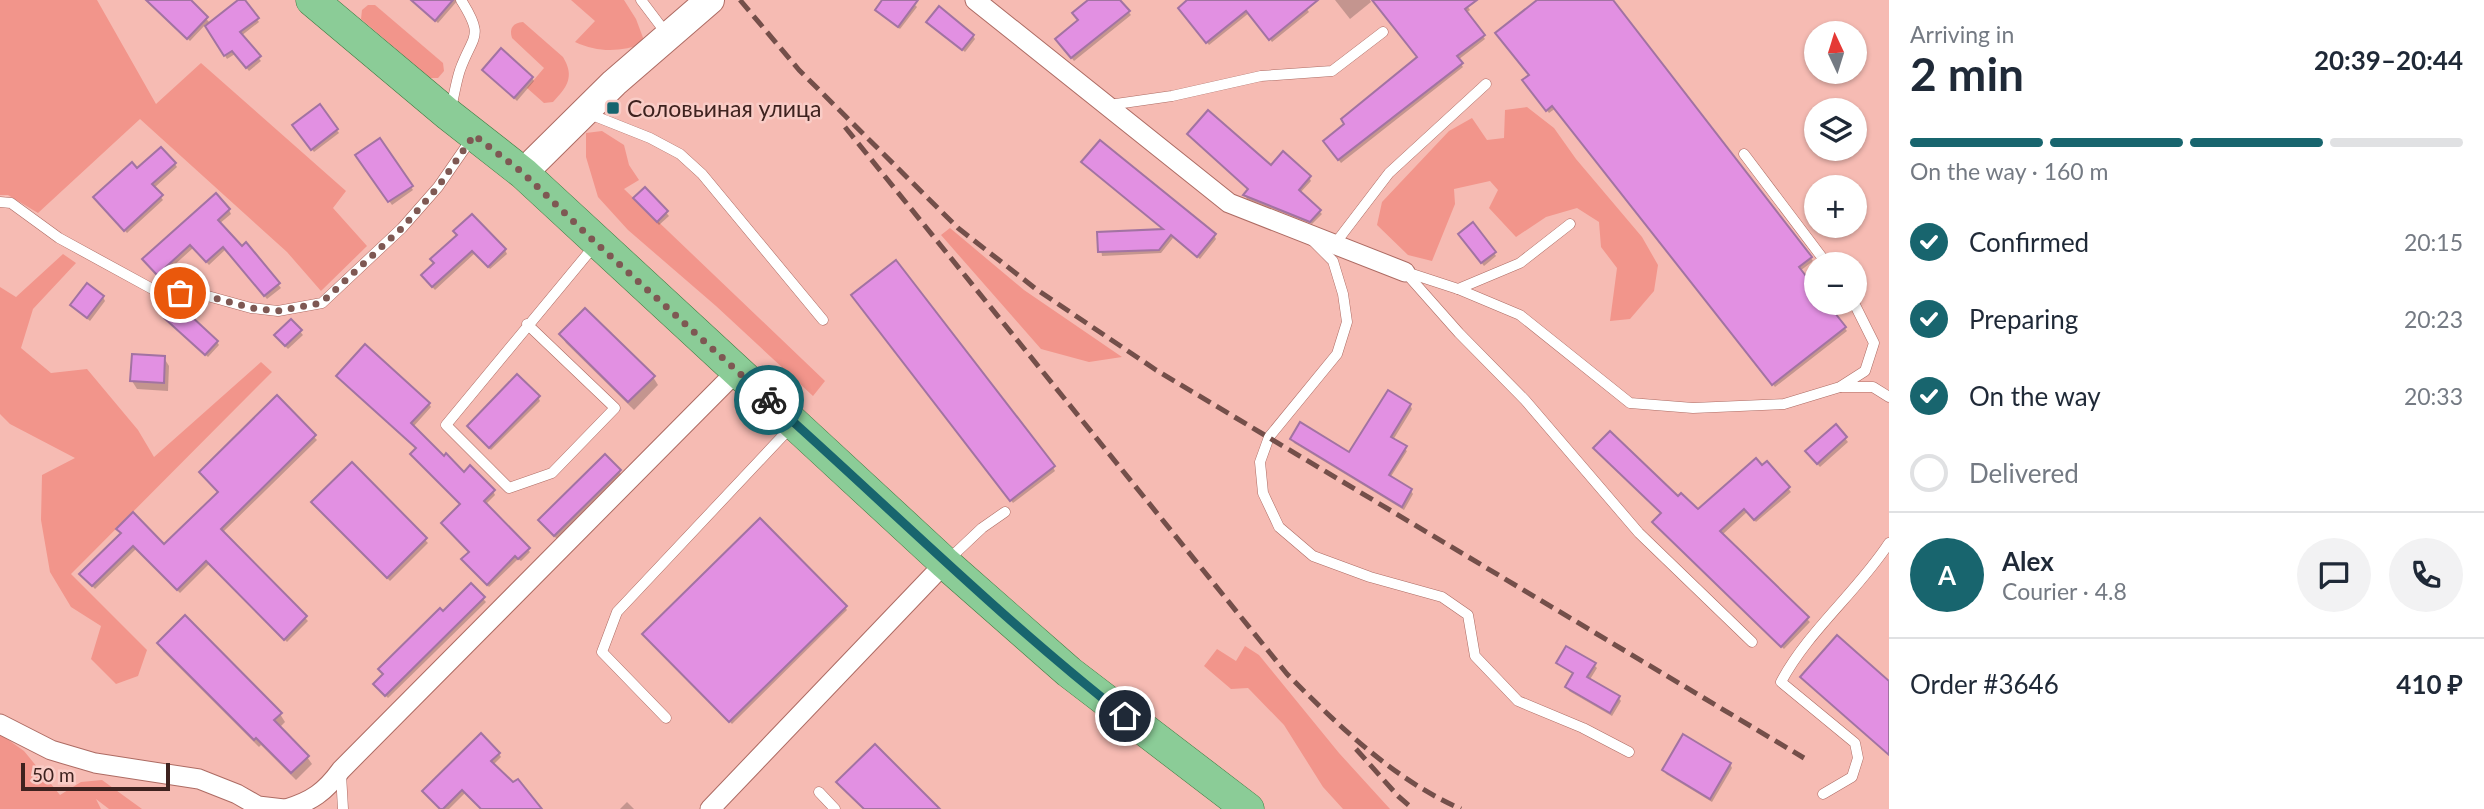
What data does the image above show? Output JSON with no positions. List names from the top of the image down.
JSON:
{
  "places": {
    "transit": ["Соловьиная улица"]
  },
  "scale_bar": "50 m",
  "north": "top",
  "page": {
    "heading": ["2 min", "Arriving in", "20:39–20:44"],
    "panel": [
      "Alex",
      "Courier · 4.8",
      "Order #3646",
      "410 ₽"
    ],
    "map_buttons": ["+", "−"],
    "bar": "On the way · 160 m",
    "list": [
      ["Confirmed", "20:15"],
      ["Preparing", "20:23"],
      ["On the way", "20:33"],
      "Delivered"
    ],
    "round": "A",
    "scale": "50 m"
  }
}
